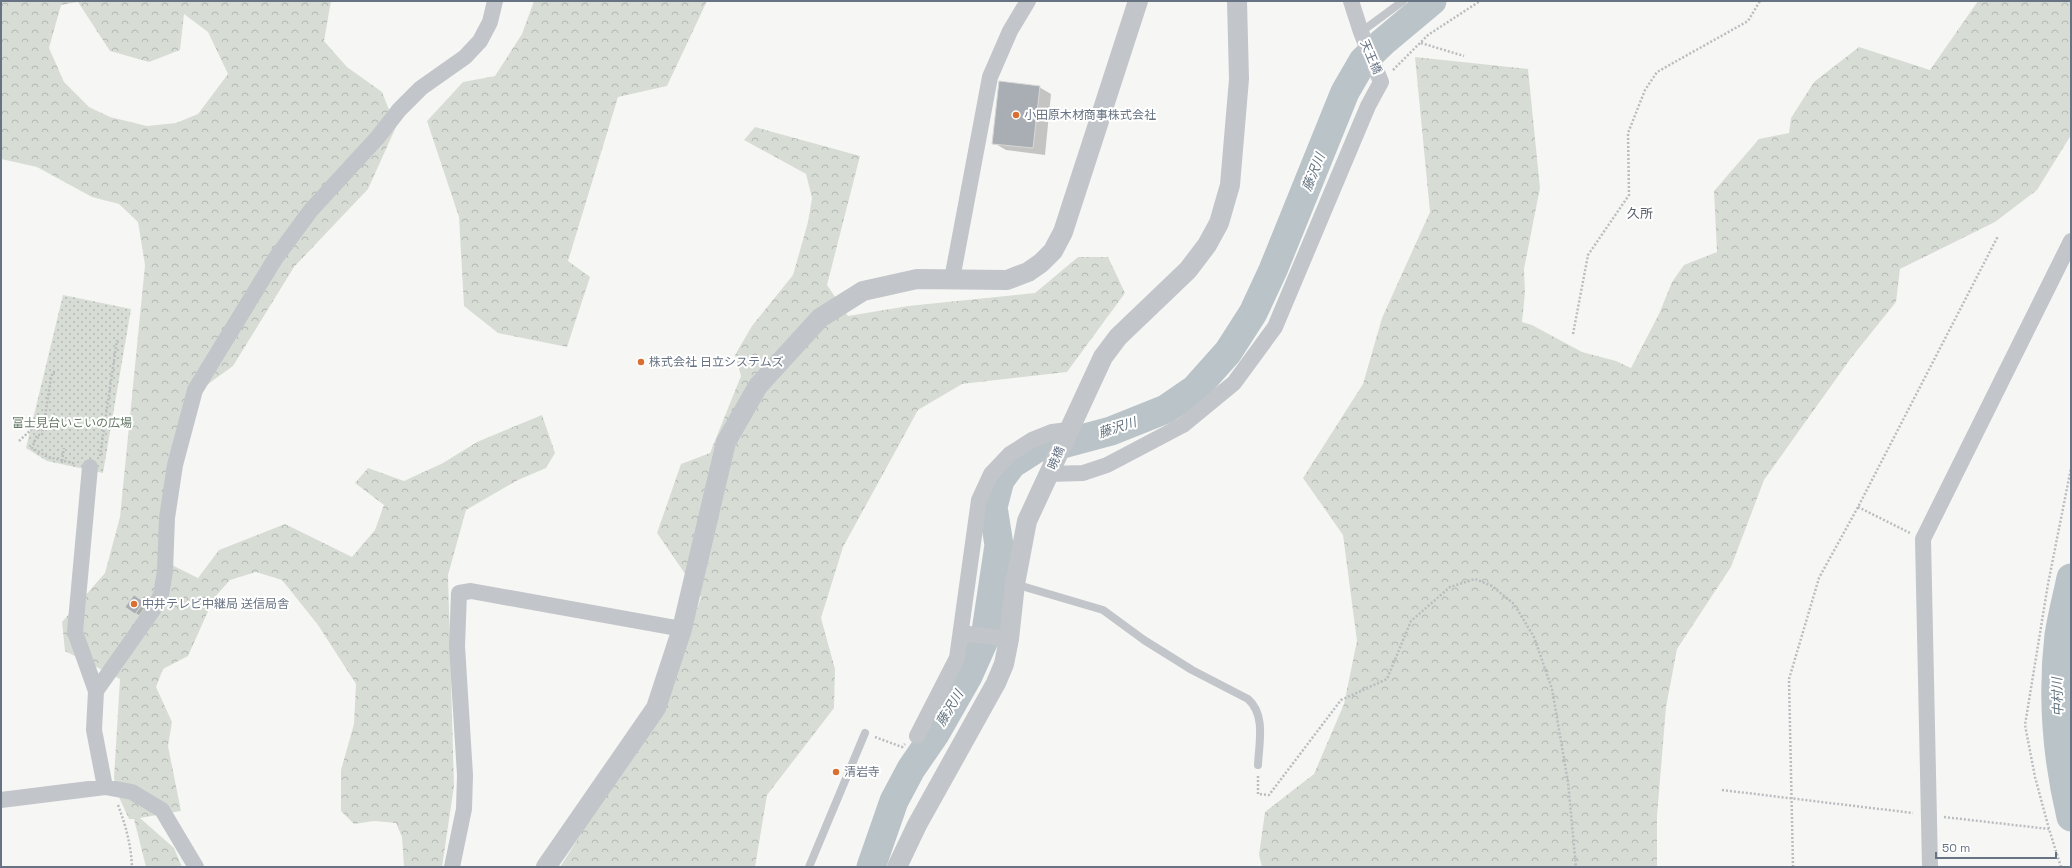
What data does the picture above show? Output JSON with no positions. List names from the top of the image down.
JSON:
{
  "streets": {
    "street": ["天王橋", "暁橋"]
  },
  "districts": ["久所"],
  "water": ["藤沢川", "中村川"],
  "parks": ["富士見台いこいの広場"],
  "places": [
    "小田原木材商事株式会社",
    "株式会社 日立システムズ",
    "中井テレビ中継局 送信局舎",
    "清岩寺"
  ],
  "scale_bar": "50 m"
}
